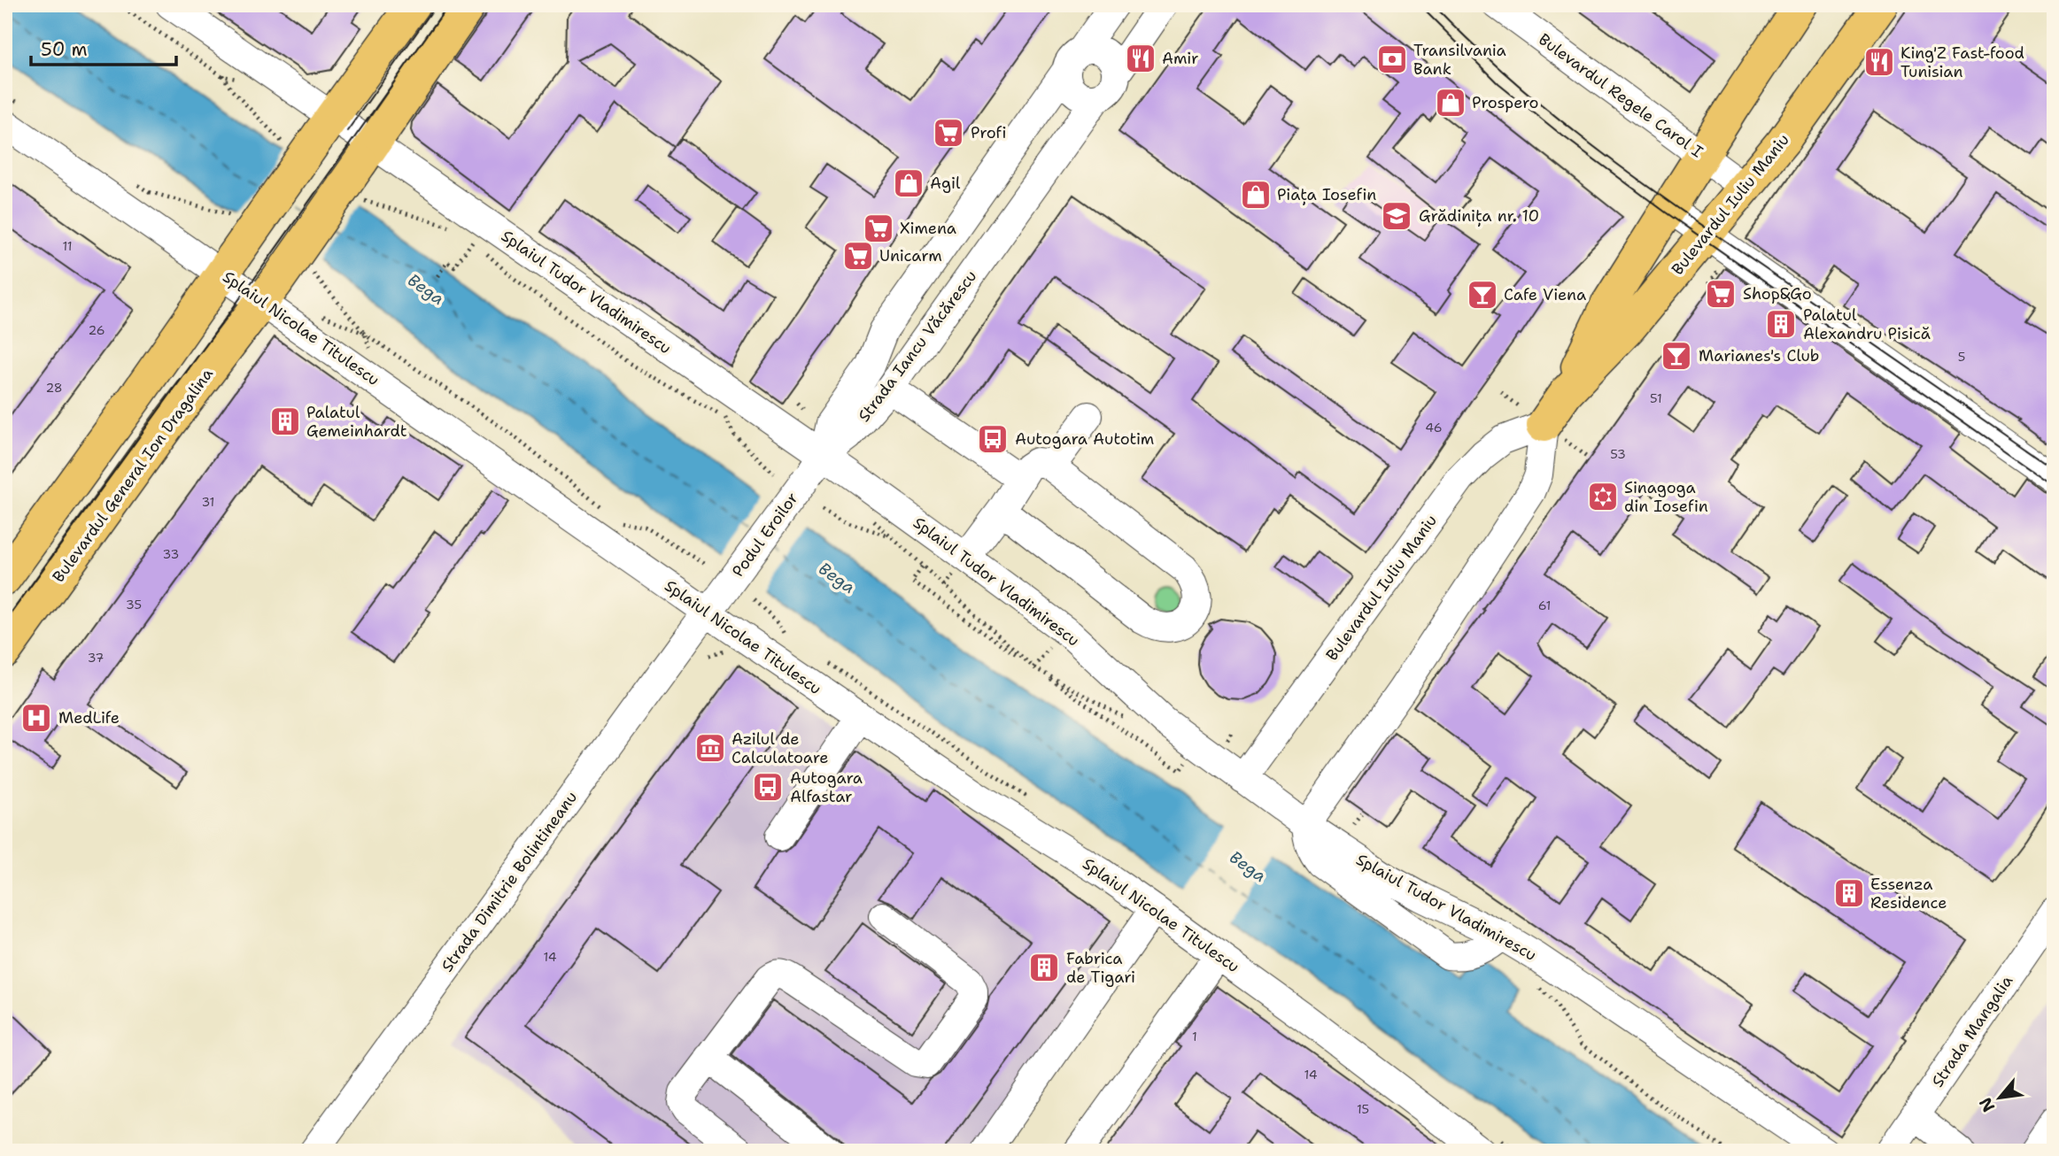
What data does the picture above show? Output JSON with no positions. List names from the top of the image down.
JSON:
{
  "streets": {
    "main road": ["Bulevardul Iuliu Maniu", "Bulevardul General Ion Dragalina"],
    "street": [
      "Bulevardul Regele Carol I",
      "Splaiul Tudor Vladimirescu",
      "Splaiul Nicolae Titulescu",
      "Strada Iancu Văcărescu",
      "Podul Eroilor",
      "Strada Dimitrie Bolintineanu",
      "Strada Mangalia"
    ]
  },
  "crossings": [
    ["Bulevardul Regele Carol I", "Bulevardul Iuliu Maniu"],
    ["Bulevardul Iuliu Maniu", "Splaiul Tudor Vladimirescu"],
    ["Splaiul Tudor Vladimirescu", "Strada Iancu Văcărescu"],
    ["Splaiul Tudor Vladimirescu", "Bulevardul General Ion Dragalina"],
    ["Splaiul Tudor Vladimirescu", "Podul Eroilor"],
    ["Splaiul Nicolae Titulescu", "Bulevardul General Ion Dragalina"],
    ["Splaiul Nicolae Titulescu", "Podul Eroilor"],
    ["Splaiul Nicolae Titulescu", "Strada Dimitrie Bolintineanu"],
    ["Strada Iancu Văcărescu", "Podul Eroilor"],
    ["Podul Eroilor", "Strada Dimitrie Bolintineanu"]
  ],
  "water": ["Bega"],
  "places": {
    "restaurant": ["Amir", "King'Z Fast-food Tunisian"],
    "bank": ["Transilvania Bank"],
    "shop": ["Prospero", "Agil", "Piața Iosefin"],
    "supermarket": [
      "Profi",
      "Ximena",
      "Unicarm",
      "Shop&Go"
    ],
    "school or university": ["Grădinița nr. 10"],
    "bar": ["Cafe Viena", "Marianes's Club"],
    "building": [
      "Palatul Alexandru Pisică",
      "Palatul Gemeinhardt",
      "Essenza Residence",
      "Fabrica de Tigari"
    ],
    "bus stop": ["Autogara Autotim", "Autogara Alfastar"],
    "synagogue": ["Sinagoga din Iosefin"],
    "hospital": ["MedLife"],
    "museum": ["Azilul de Calculatoare"]
  },
  "house_numbers": [
    "11",
    "26",
    "5",
    "28",
    "51",
    "46",
    "53",
    "31",
    "33",
    "35",
    "61",
    "37",
    "14",
    "1",
    "14",
    "15"
  ],
  "scale_bar": "50 m",
  "north": "bottom left"
}
